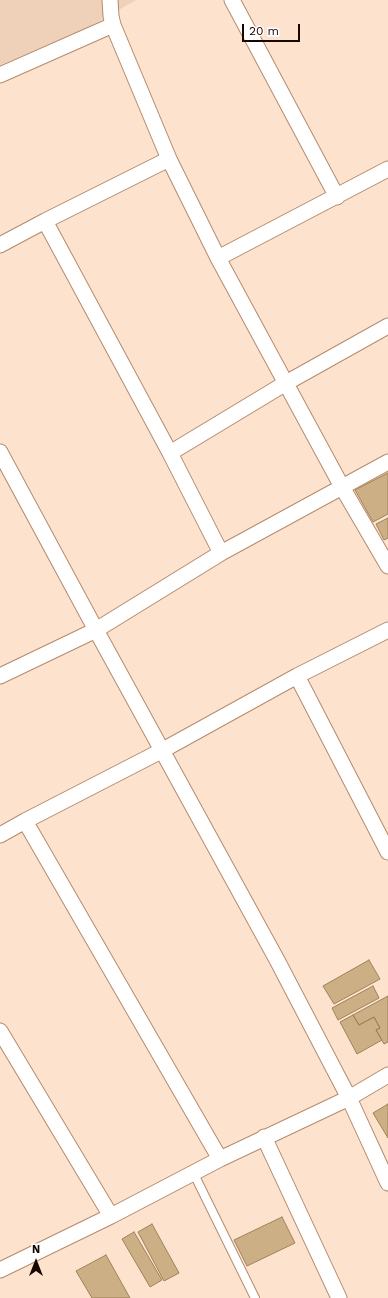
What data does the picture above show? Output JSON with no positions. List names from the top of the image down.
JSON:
{
  "scale_bar": "20 m",
  "north": "top"
}
